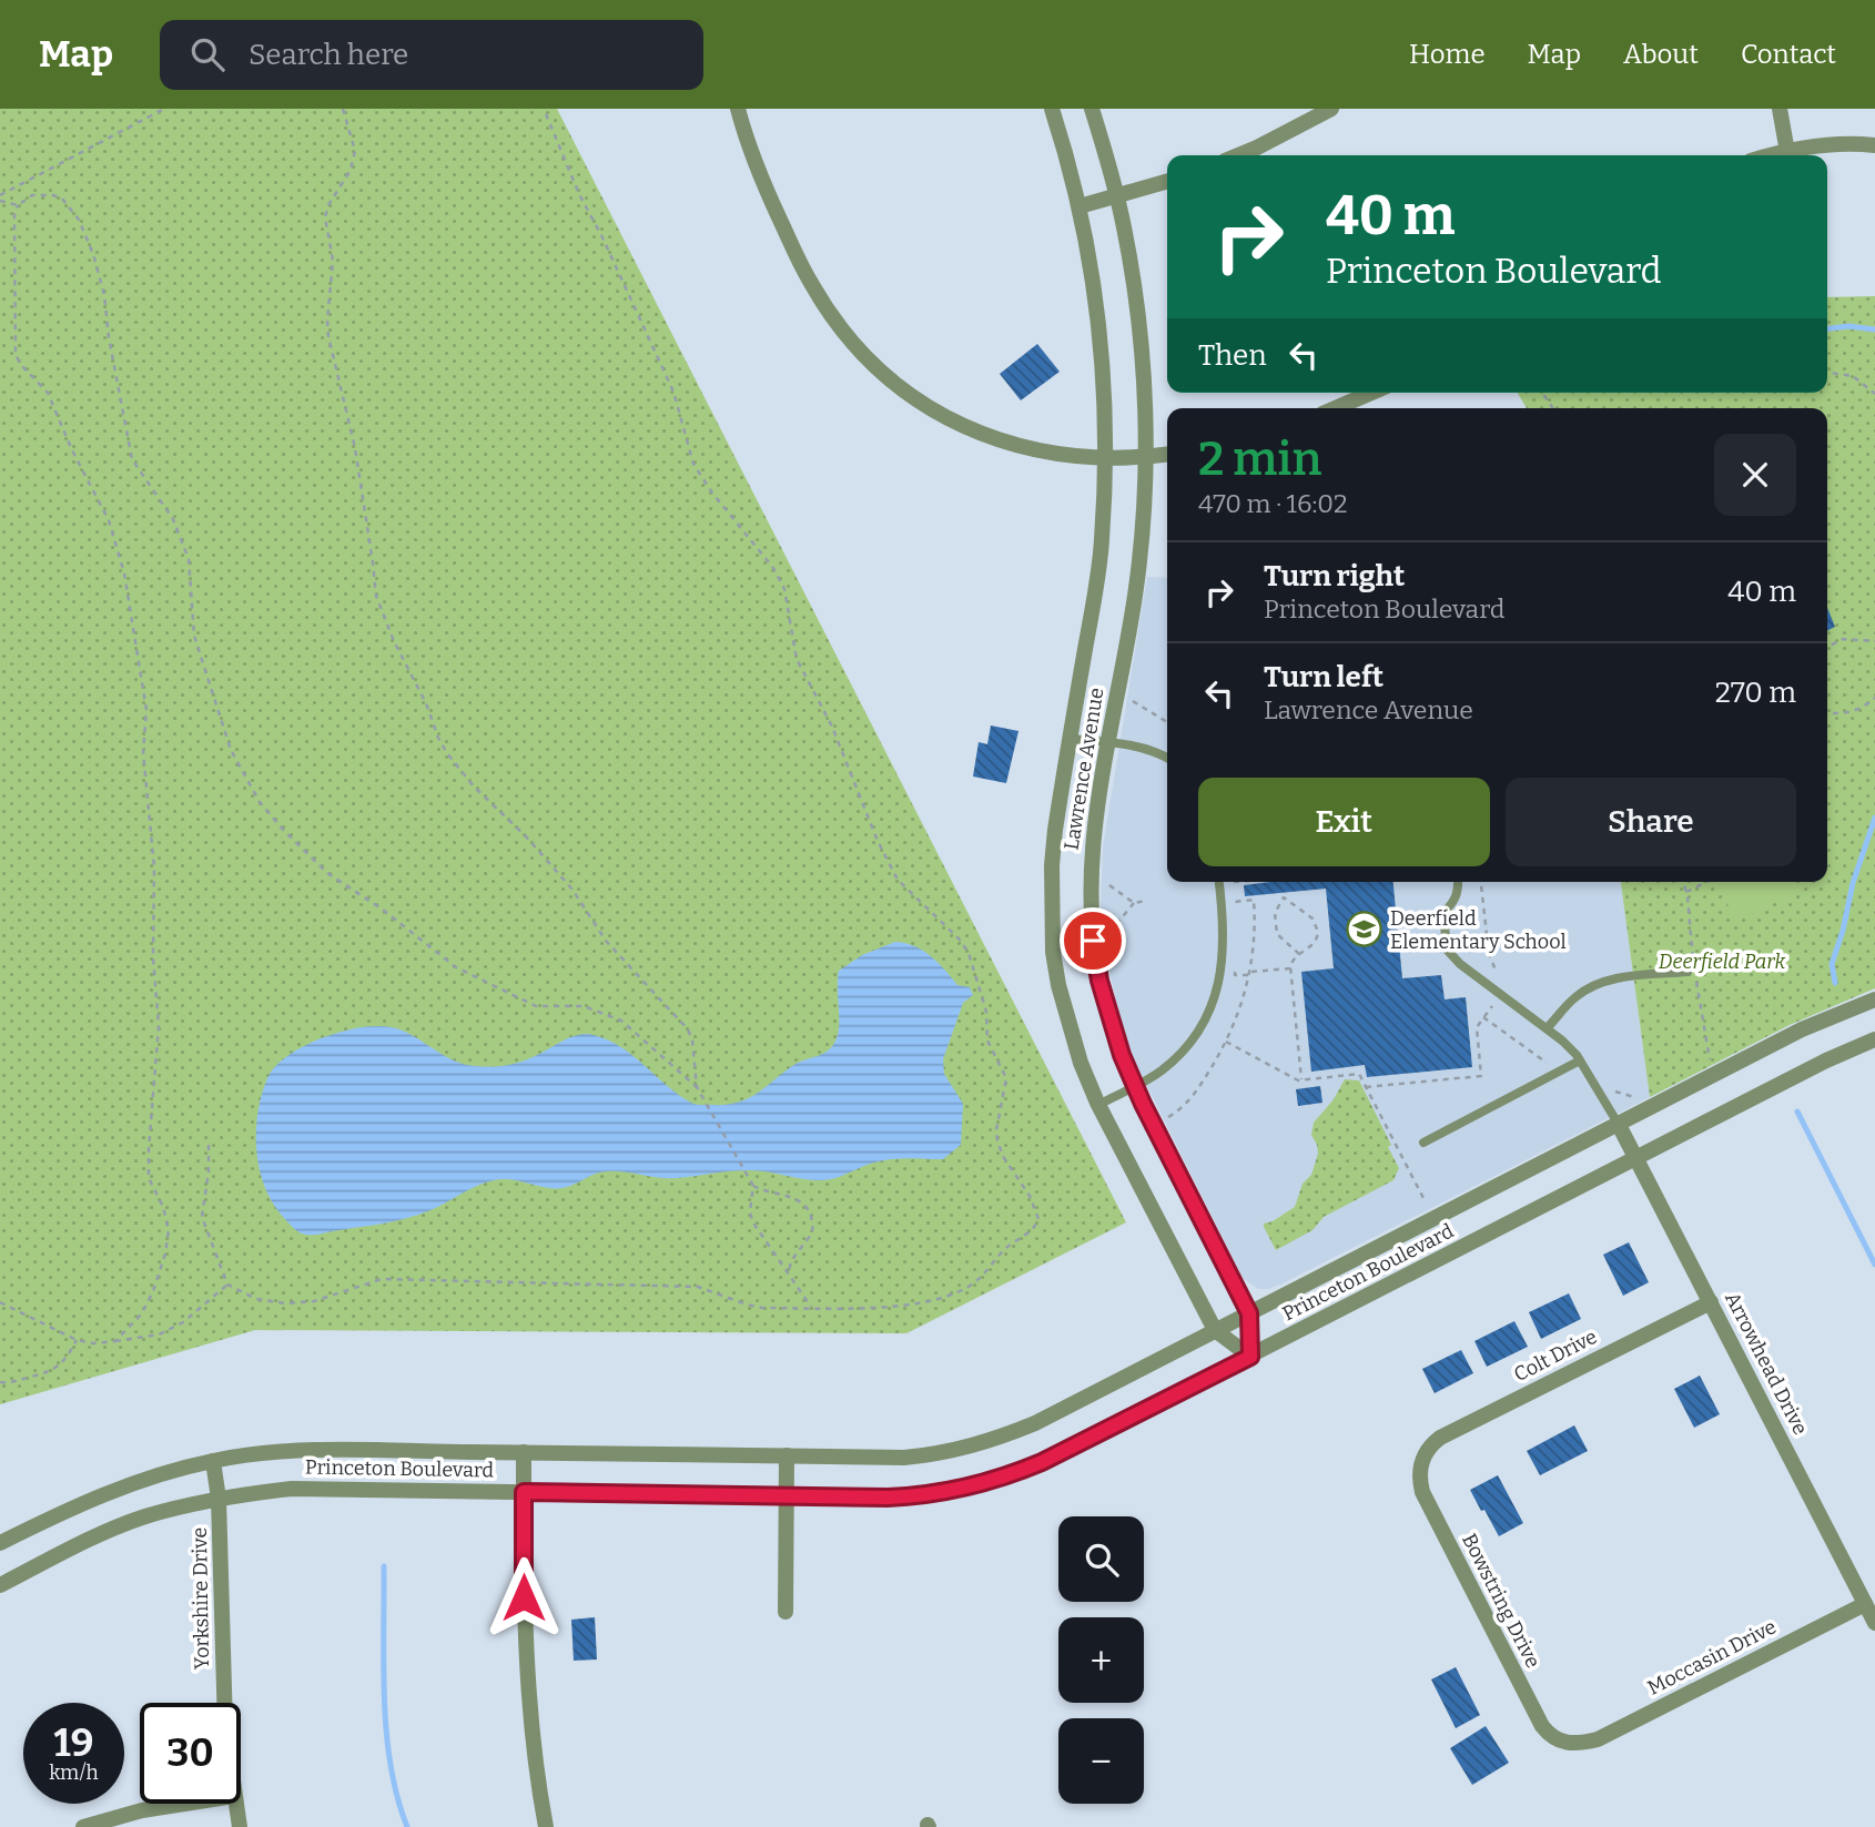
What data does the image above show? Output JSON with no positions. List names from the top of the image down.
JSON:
{
  "streets": {
    "street": [
      "Lawrence Avenue",
      "Princeton Boulevard",
      "Colt Drive",
      "Arrowhead Drive",
      "Yorkshire Drive",
      "Bowstring Drive",
      "Moccasin Drive"
    ]
  },
  "crossings": [
    ["Lawrence Avenue", "Princeton Boulevard"],
    ["Princeton Boulevard", "Arrowhead Drive"],
    ["Princeton Boulevard", "Yorkshire Drive"],
    ["Colt Drive", "Arrowhead Drive"],
    ["Colt Drive", "Bowstring Drive"],
    ["Arrowhead Drive", "Moccasin Drive"],
    ["Bowstring Drive", "Moccasin Drive"]
  ],
  "parks": ["Deerfield Park"],
  "places": {
    "school or university": ["Deerfield Elementary School"]
  },
  "page": {
    "header": "Map",
    "search": "Search here",
    "nav": [
      "Home",
      "Map",
      "About",
      "Contact"
    ],
    "turn": ["40 m", "Princeton Boulevard"],
    "then": "Then",
    "heading": ["2 min", "470 m · 16:02"],
    "list": [
      {
        "name": "Turn right",
        "note": "Princeton Boulevard",
        "value": "40 m"
      },
      {
        "name": "Turn left",
        "note": "Lawrence Avenue",
        "value": "270 m"
      }
    ],
    "buttons": ["Exit", "Share"],
    "map_buttons": ["+", "−"],
    "speed": "19 km/h",
    "limit": "30"
  }
}
